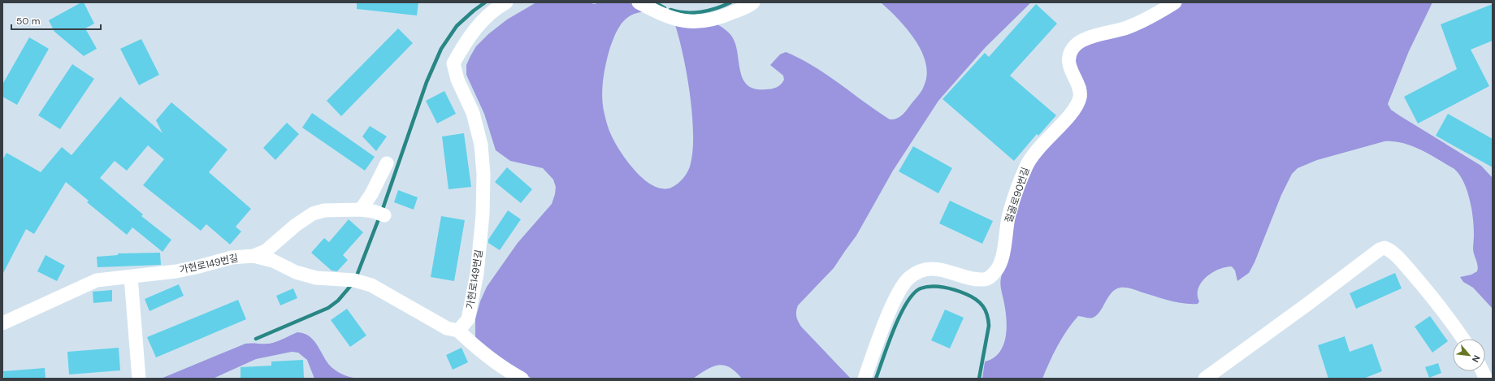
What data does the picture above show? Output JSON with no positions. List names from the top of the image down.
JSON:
{
  "streets": {
    "lane": ["절골로90번길", "가현로149번길"]
  },
  "scale_bar": "50 m",
  "north": "bottom right"
}
